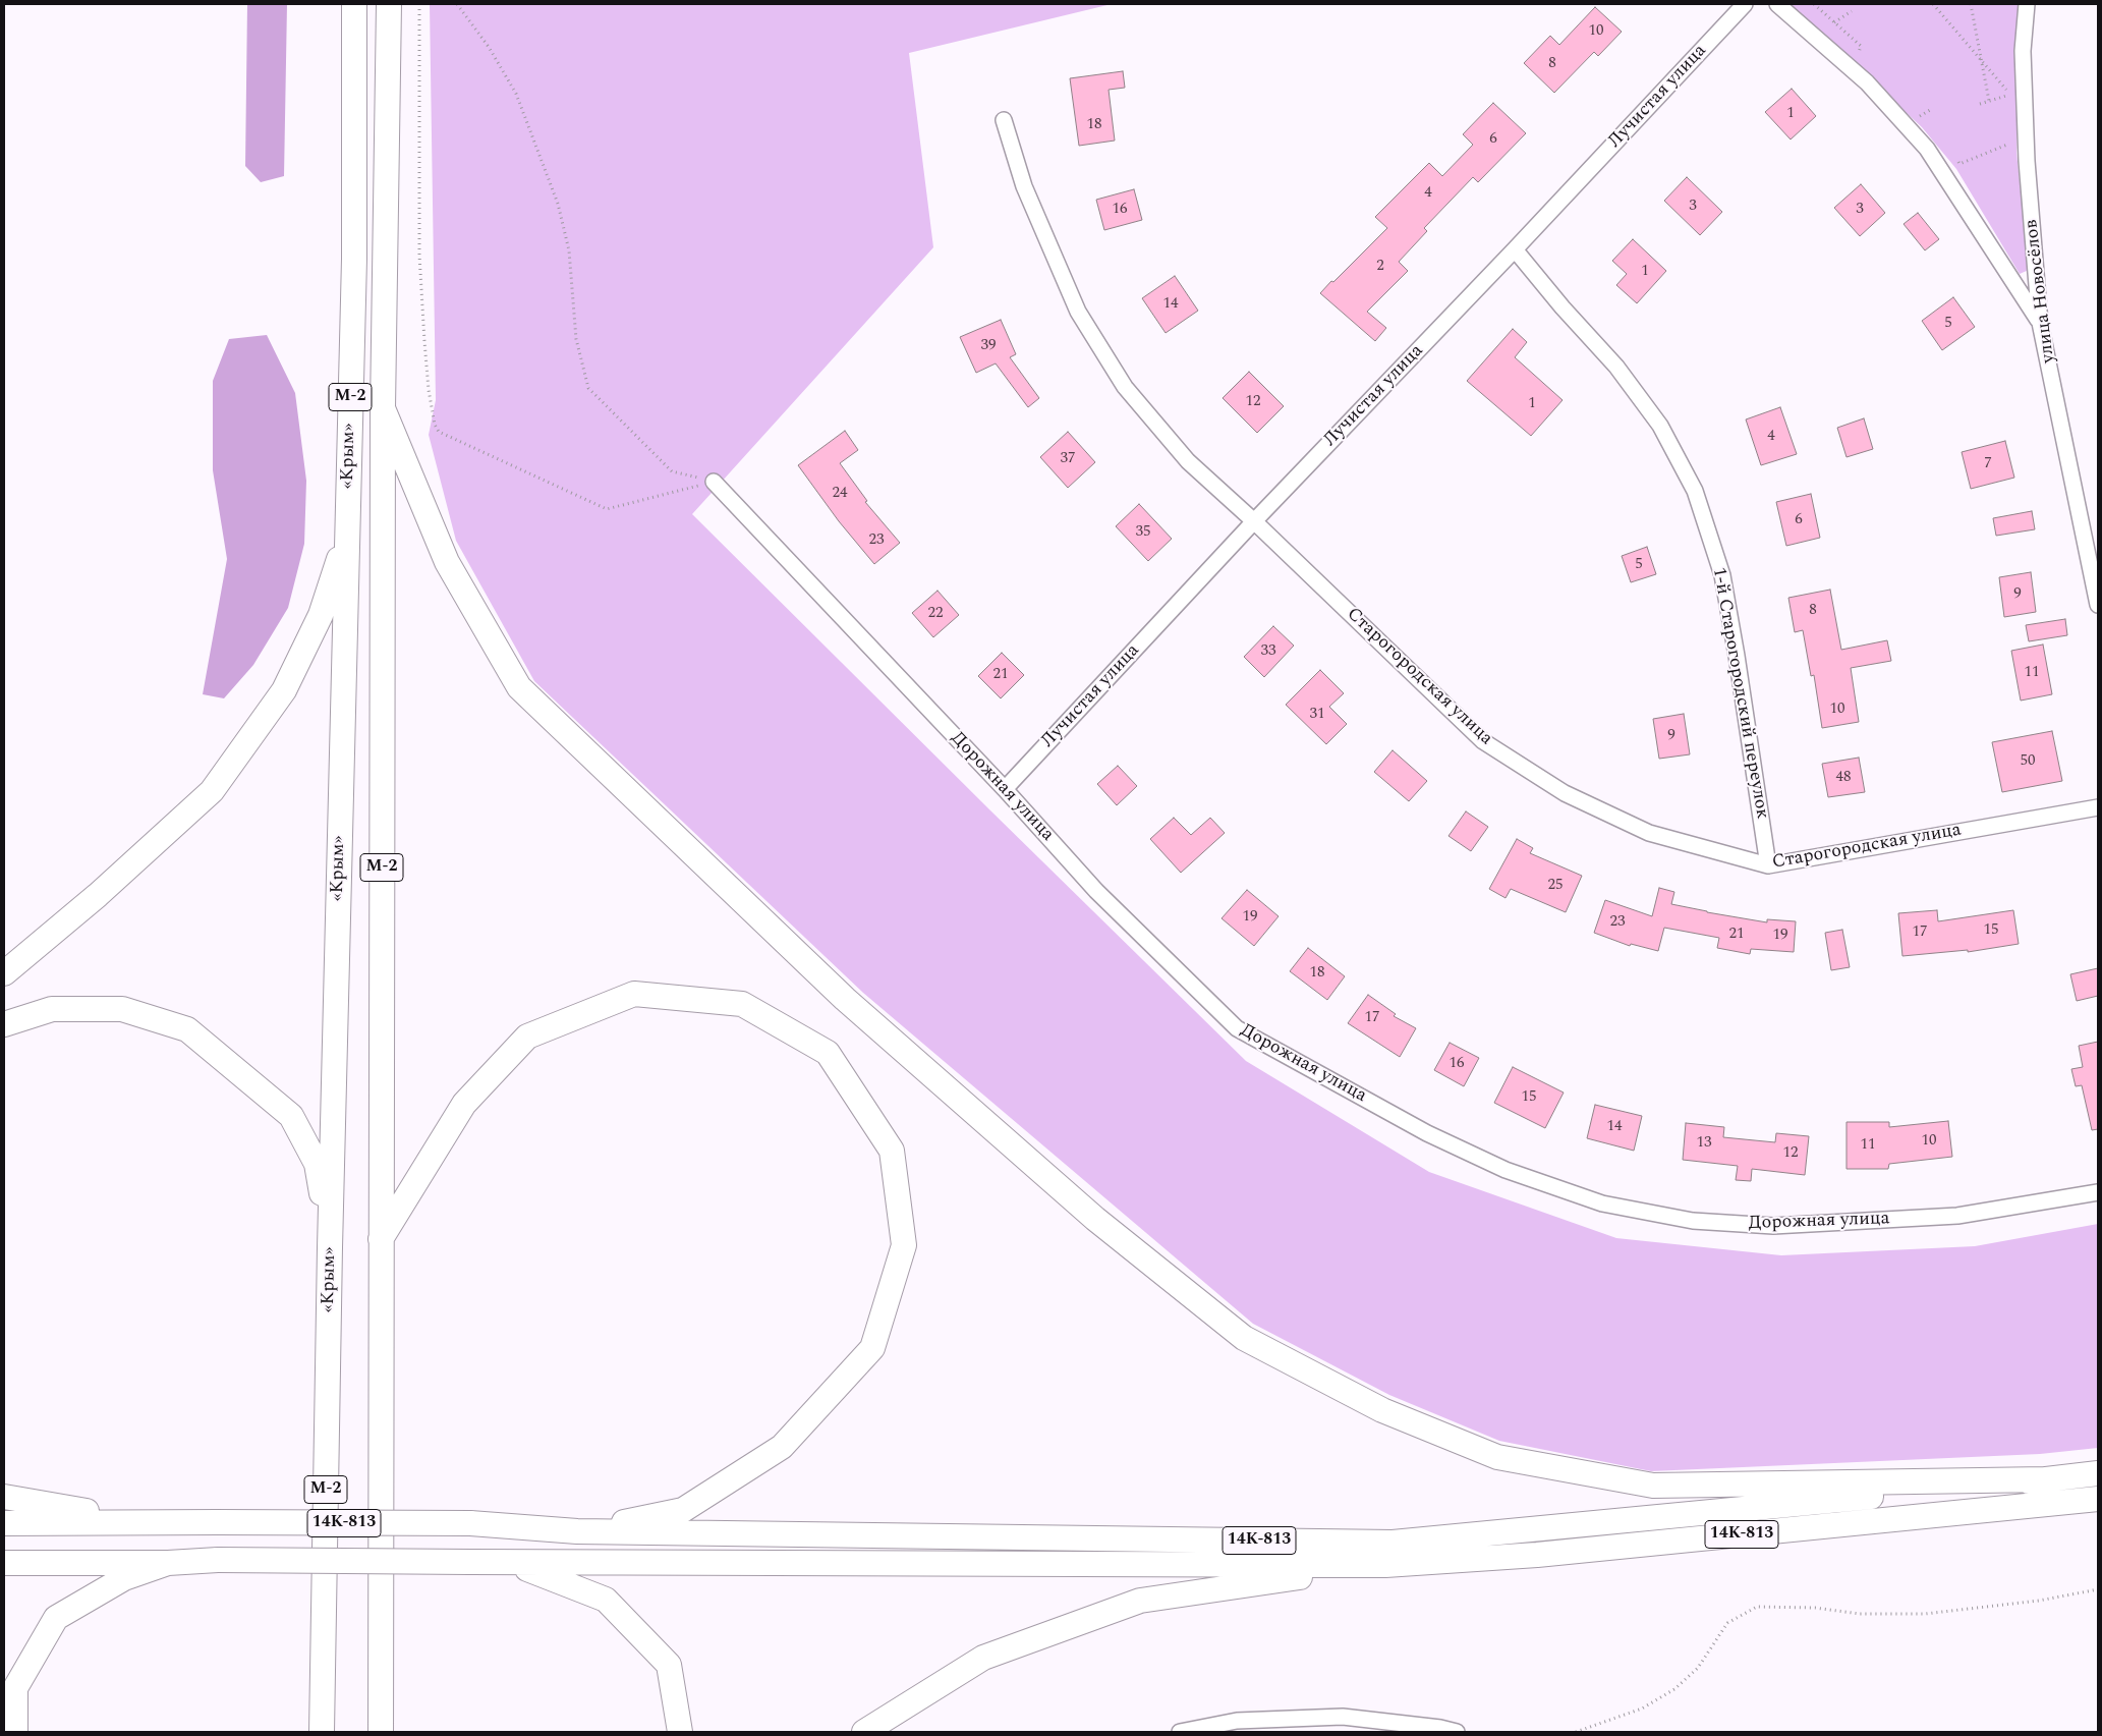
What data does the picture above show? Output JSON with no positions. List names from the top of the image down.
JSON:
{
  "streets": {
    "main road": ["М-2", "«Крым»", "14К-813"],
    "street": [
      "Лучистая улица",
      "улица Новосёлов",
      "Старогородская улица",
      "1-й Старогородский переулок",
      "Дорожная улица"
    ]
  },
  "crossings": [
    ["Лучистая улица", "Старогородская улица"],
    ["Лучистая улица", "1-й Старогородский переулок"],
    ["Лучистая улица", "Дорожная улица"],
    ["Старогородская улица", "1-й Старогородский переулок"]
  ],
  "house_numbers": [
    "10",
    "8",
    "1",
    "18",
    "6",
    "4",
    "3",
    "16",
    "3",
    "2",
    "1",
    "14",
    "5",
    "39",
    "12",
    "1",
    "4",
    "37",
    "7",
    "24",
    "6",
    "35",
    "23",
    "5",
    "9",
    "8",
    "22",
    "33",
    "11",
    "21",
    "10",
    "31",
    "9",
    "50",
    "48",
    "25",
    "19",
    "23",
    "15",
    "17",
    "21",
    "19",
    "18",
    "17",
    "16",
    "15",
    "14",
    "10",
    "13",
    "11",
    "12"
  ]
}
